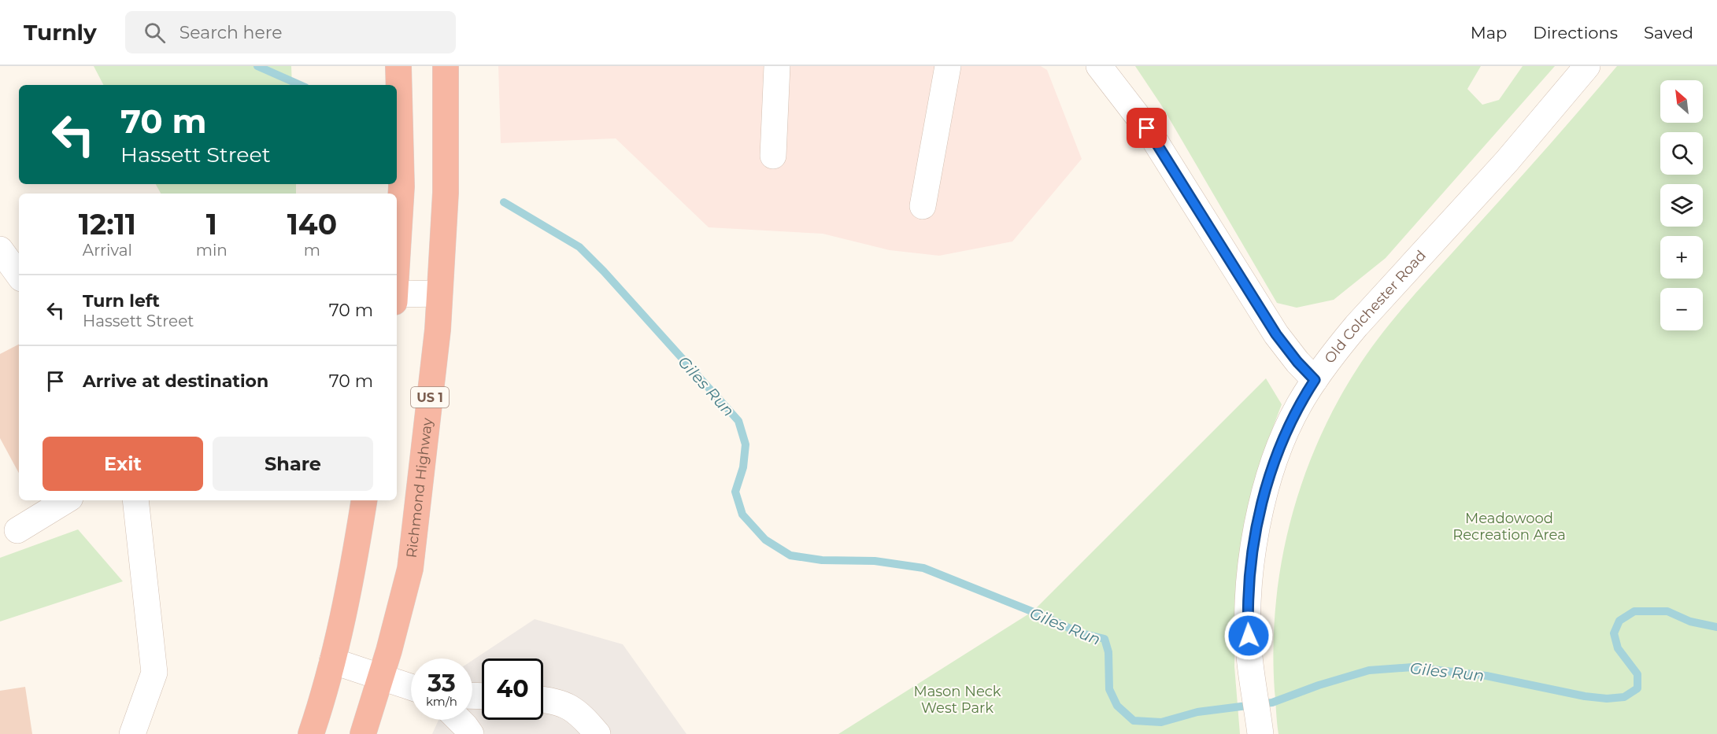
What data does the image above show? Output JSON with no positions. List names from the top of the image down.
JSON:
{
  "streets": {
    "highway": ["US 1", "Richmond Highway"],
    "street": ["Old Colchester Road"]
  },
  "water": ["Giles Run"],
  "parks": ["Meadowood Recreation Area", "Mason Neck West Park"],
  "north": "top left",
  "page": {
    "header": "Turnly",
    "search": "Search here",
    "nav": ["Map", "Directions", "Saved"],
    "map_buttons": ["+", "−"],
    "turn": ["70 m", "Hassett Street"],
    "eta": [
      "12:11",
      "Arrival",
      "1",
      "min",
      "140",
      "m"
    ],
    "list": [
      {
        "name": "Turn left",
        "note": "Hassett Street",
        "value": "70 m"
      },
      {
        "name": "Arrive at destination",
        "value": "70 m"
      }
    ],
    "buttons": ["Exit", "Share"],
    "speed": "33 km/h",
    "limit": "40"
  }
}
